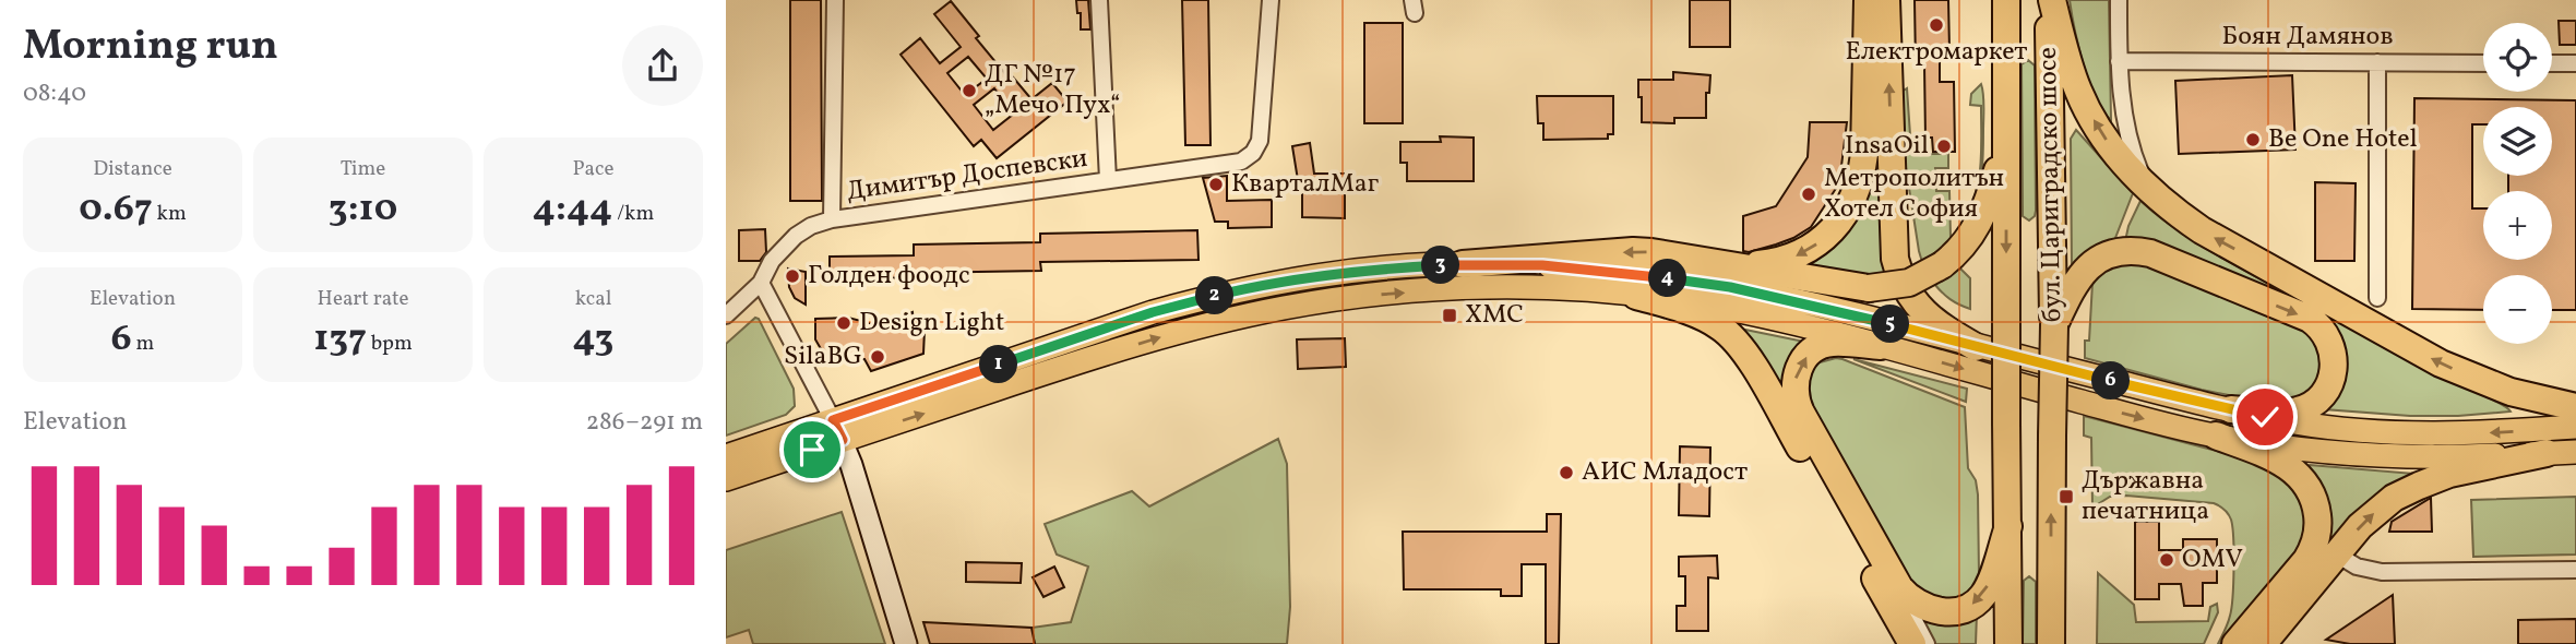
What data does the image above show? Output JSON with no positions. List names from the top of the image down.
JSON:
{
  "streets": {
    "highway": ["бул. Цариградско шосе"],
    "street": ["Боян Дамянов", "Димитър Доспевски"]
  },
  "places": {
    "other": [
      "Електромаркет",
      "ДГ №17 „Мечо Пух“",
      "Be One Hotel",
      "InsaOil",
      "КварталМаг",
      "Метрополитън Хотел София",
      "Голден фоодс",
      "Design Light",
      "SilaBG",
      "АИС Младост",
      "OMV"
    ],
    "transit": ["ХМС", "Държавна печатница"]
  },
  "page": {
    "heading": ["Morning run", "08:40"],
    "map_buttons": ["+", "−"],
    "stats": [
      ["Distance", "0.67 km"],
      ["Time", "3:10"],
      ["Pace", "4:44 /km"],
      ["Elevation", "6 m"],
      ["Heart rate", "137 bpm"],
      ["kcal", "43"]
    ],
    "pins": [
      "3",
      "4",
      "2",
      "5",
      "1",
      "6"
    ],
    "chart": ["Elevation", "286–291 m"]
  }
}
